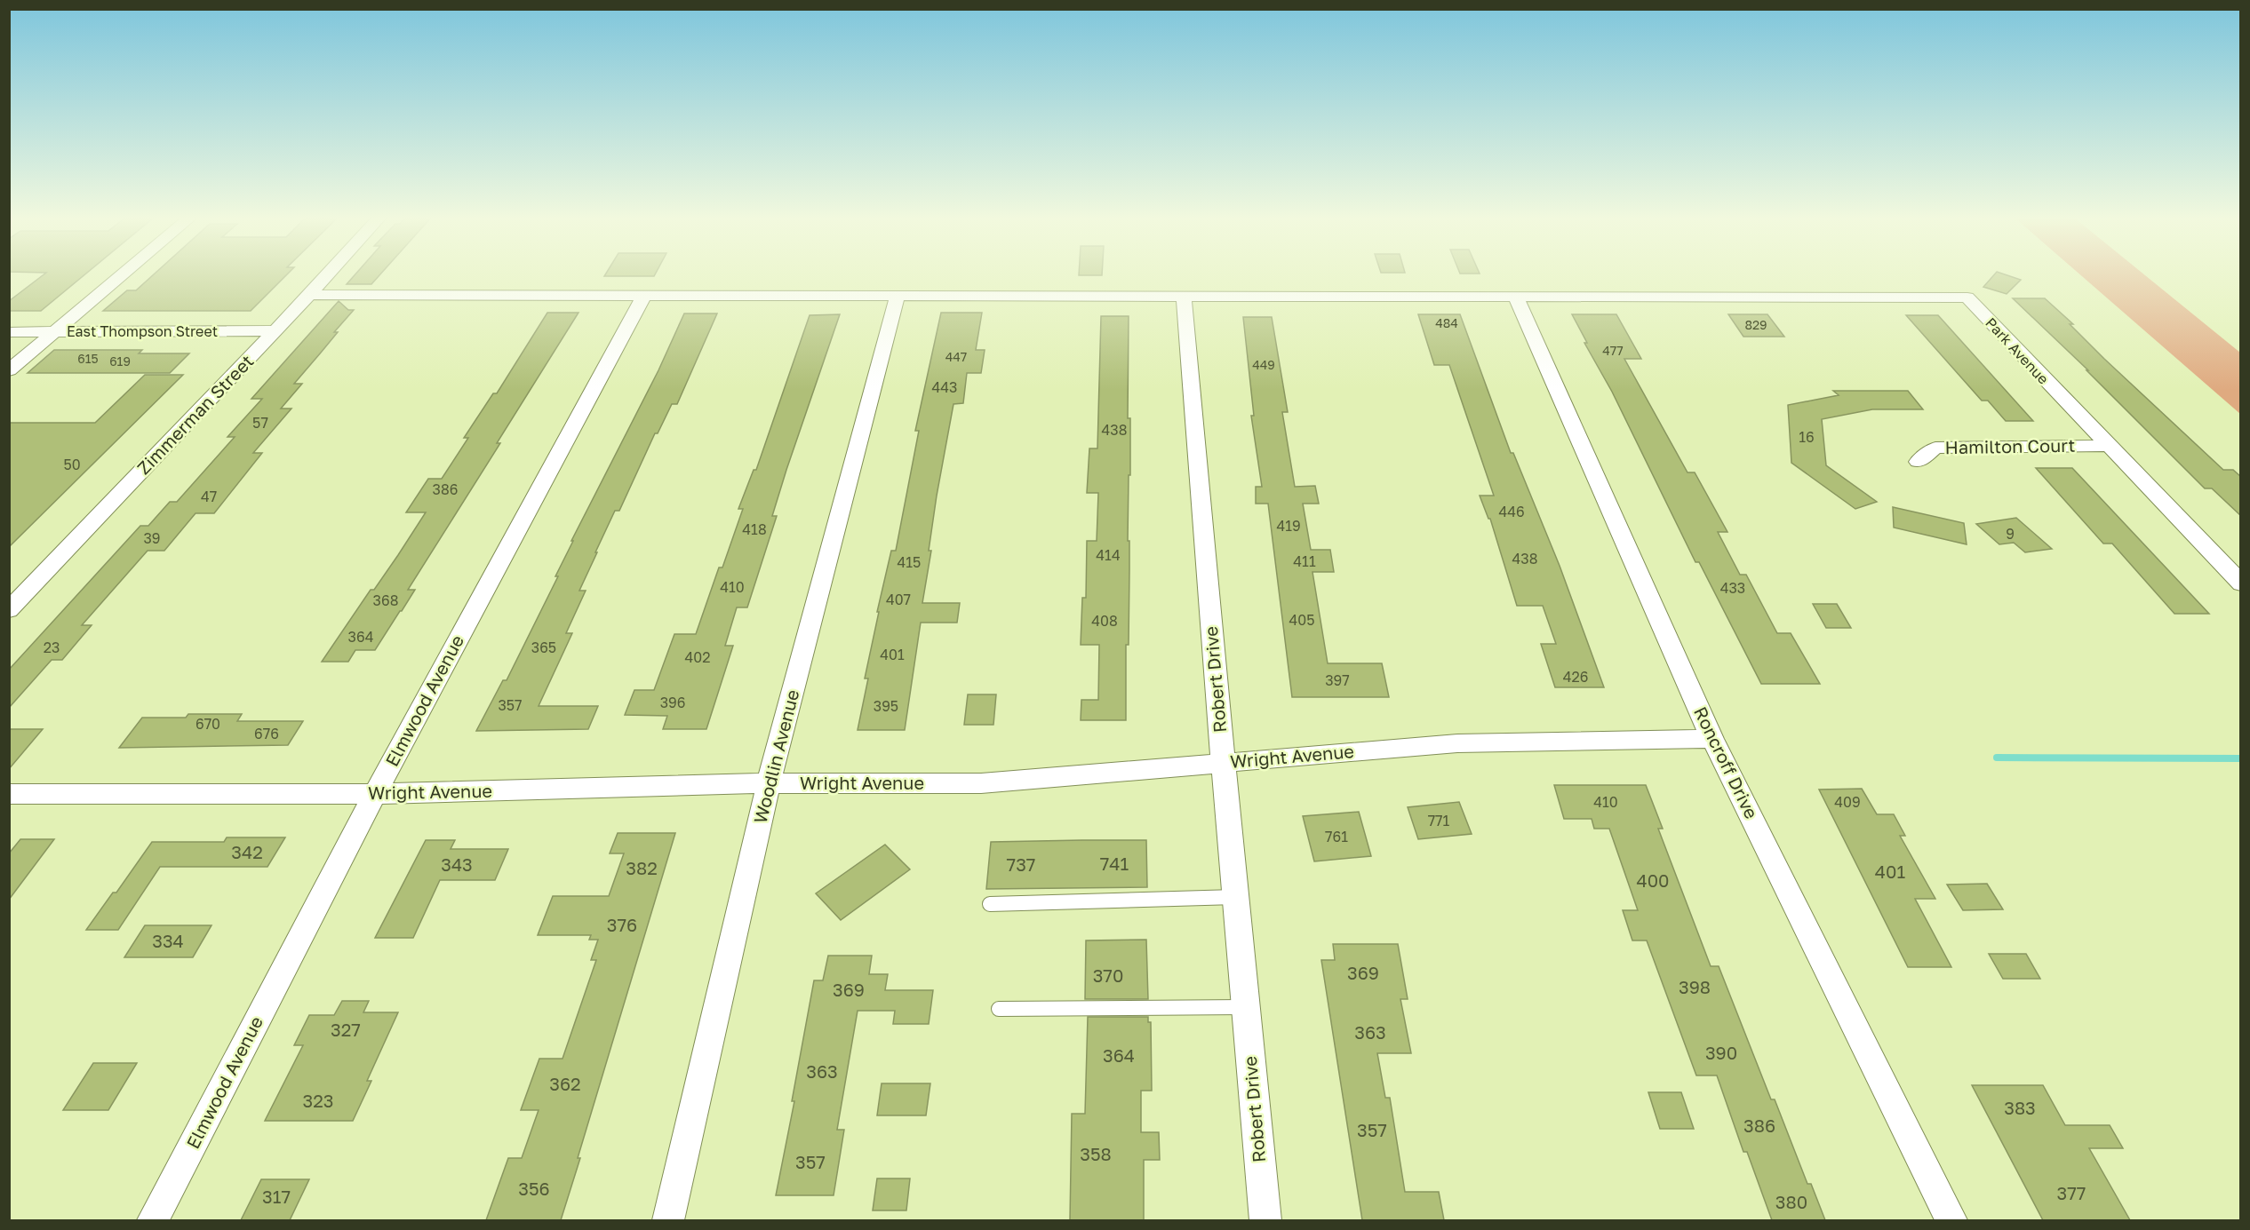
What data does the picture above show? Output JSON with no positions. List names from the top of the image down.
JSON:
{
  "streets": {
    "street": [
      "East Thompson Street",
      "Park Avenue",
      "Zimmerman Street",
      "Hamilton Court",
      "Robert Drive",
      "Elmwood Avenue",
      "Woodlin Avenue",
      "Wright Avenue",
      "Roncroff Drive"
    ]
  },
  "crossings": [
    ["East Thompson Street", "Zimmerman Street"],
    ["Park Avenue", "Zimmerman Street"],
    ["Park Avenue", "Hamilton Court"],
    ["Park Avenue", "Robert Drive"],
    ["Park Avenue", "Elmwood Avenue"],
    ["Park Avenue", "Woodlin Avenue"],
    ["Park Avenue", "Roncroff Drive"],
    ["Robert Drive", "Wright Avenue"],
    ["Elmwood Avenue", "Wright Avenue"],
    ["Woodlin Avenue", "Wright Avenue"],
    ["Wright Avenue", "Roncroff Drive"]
  ],
  "house_numbers": [
    "484",
    "829",
    "477",
    "447",
    "615",
    "619",
    "449",
    "443",
    "57",
    "438",
    "16",
    "50",
    "386",
    "47",
    "446",
    "419",
    "418",
    "9",
    "39",
    "414",
    "438",
    "411",
    "415",
    "410",
    "433",
    "407",
    "368",
    "405",
    "408",
    "364",
    "23",
    "365",
    "401",
    "402",
    "426",
    "397",
    "396",
    "357",
    "395",
    "670",
    "676",
    "410",
    "409",
    "771",
    "761",
    "342",
    "741",
    "343",
    "737",
    "382",
    "401",
    "400",
    "376",
    "334",
    "369",
    "370",
    "398",
    "369",
    "327",
    "363",
    "390",
    "364",
    "363",
    "362",
    "323",
    "383",
    "386",
    "357",
    "358",
    "357",
    "356",
    "377",
    "317",
    "380"
  ]
}
